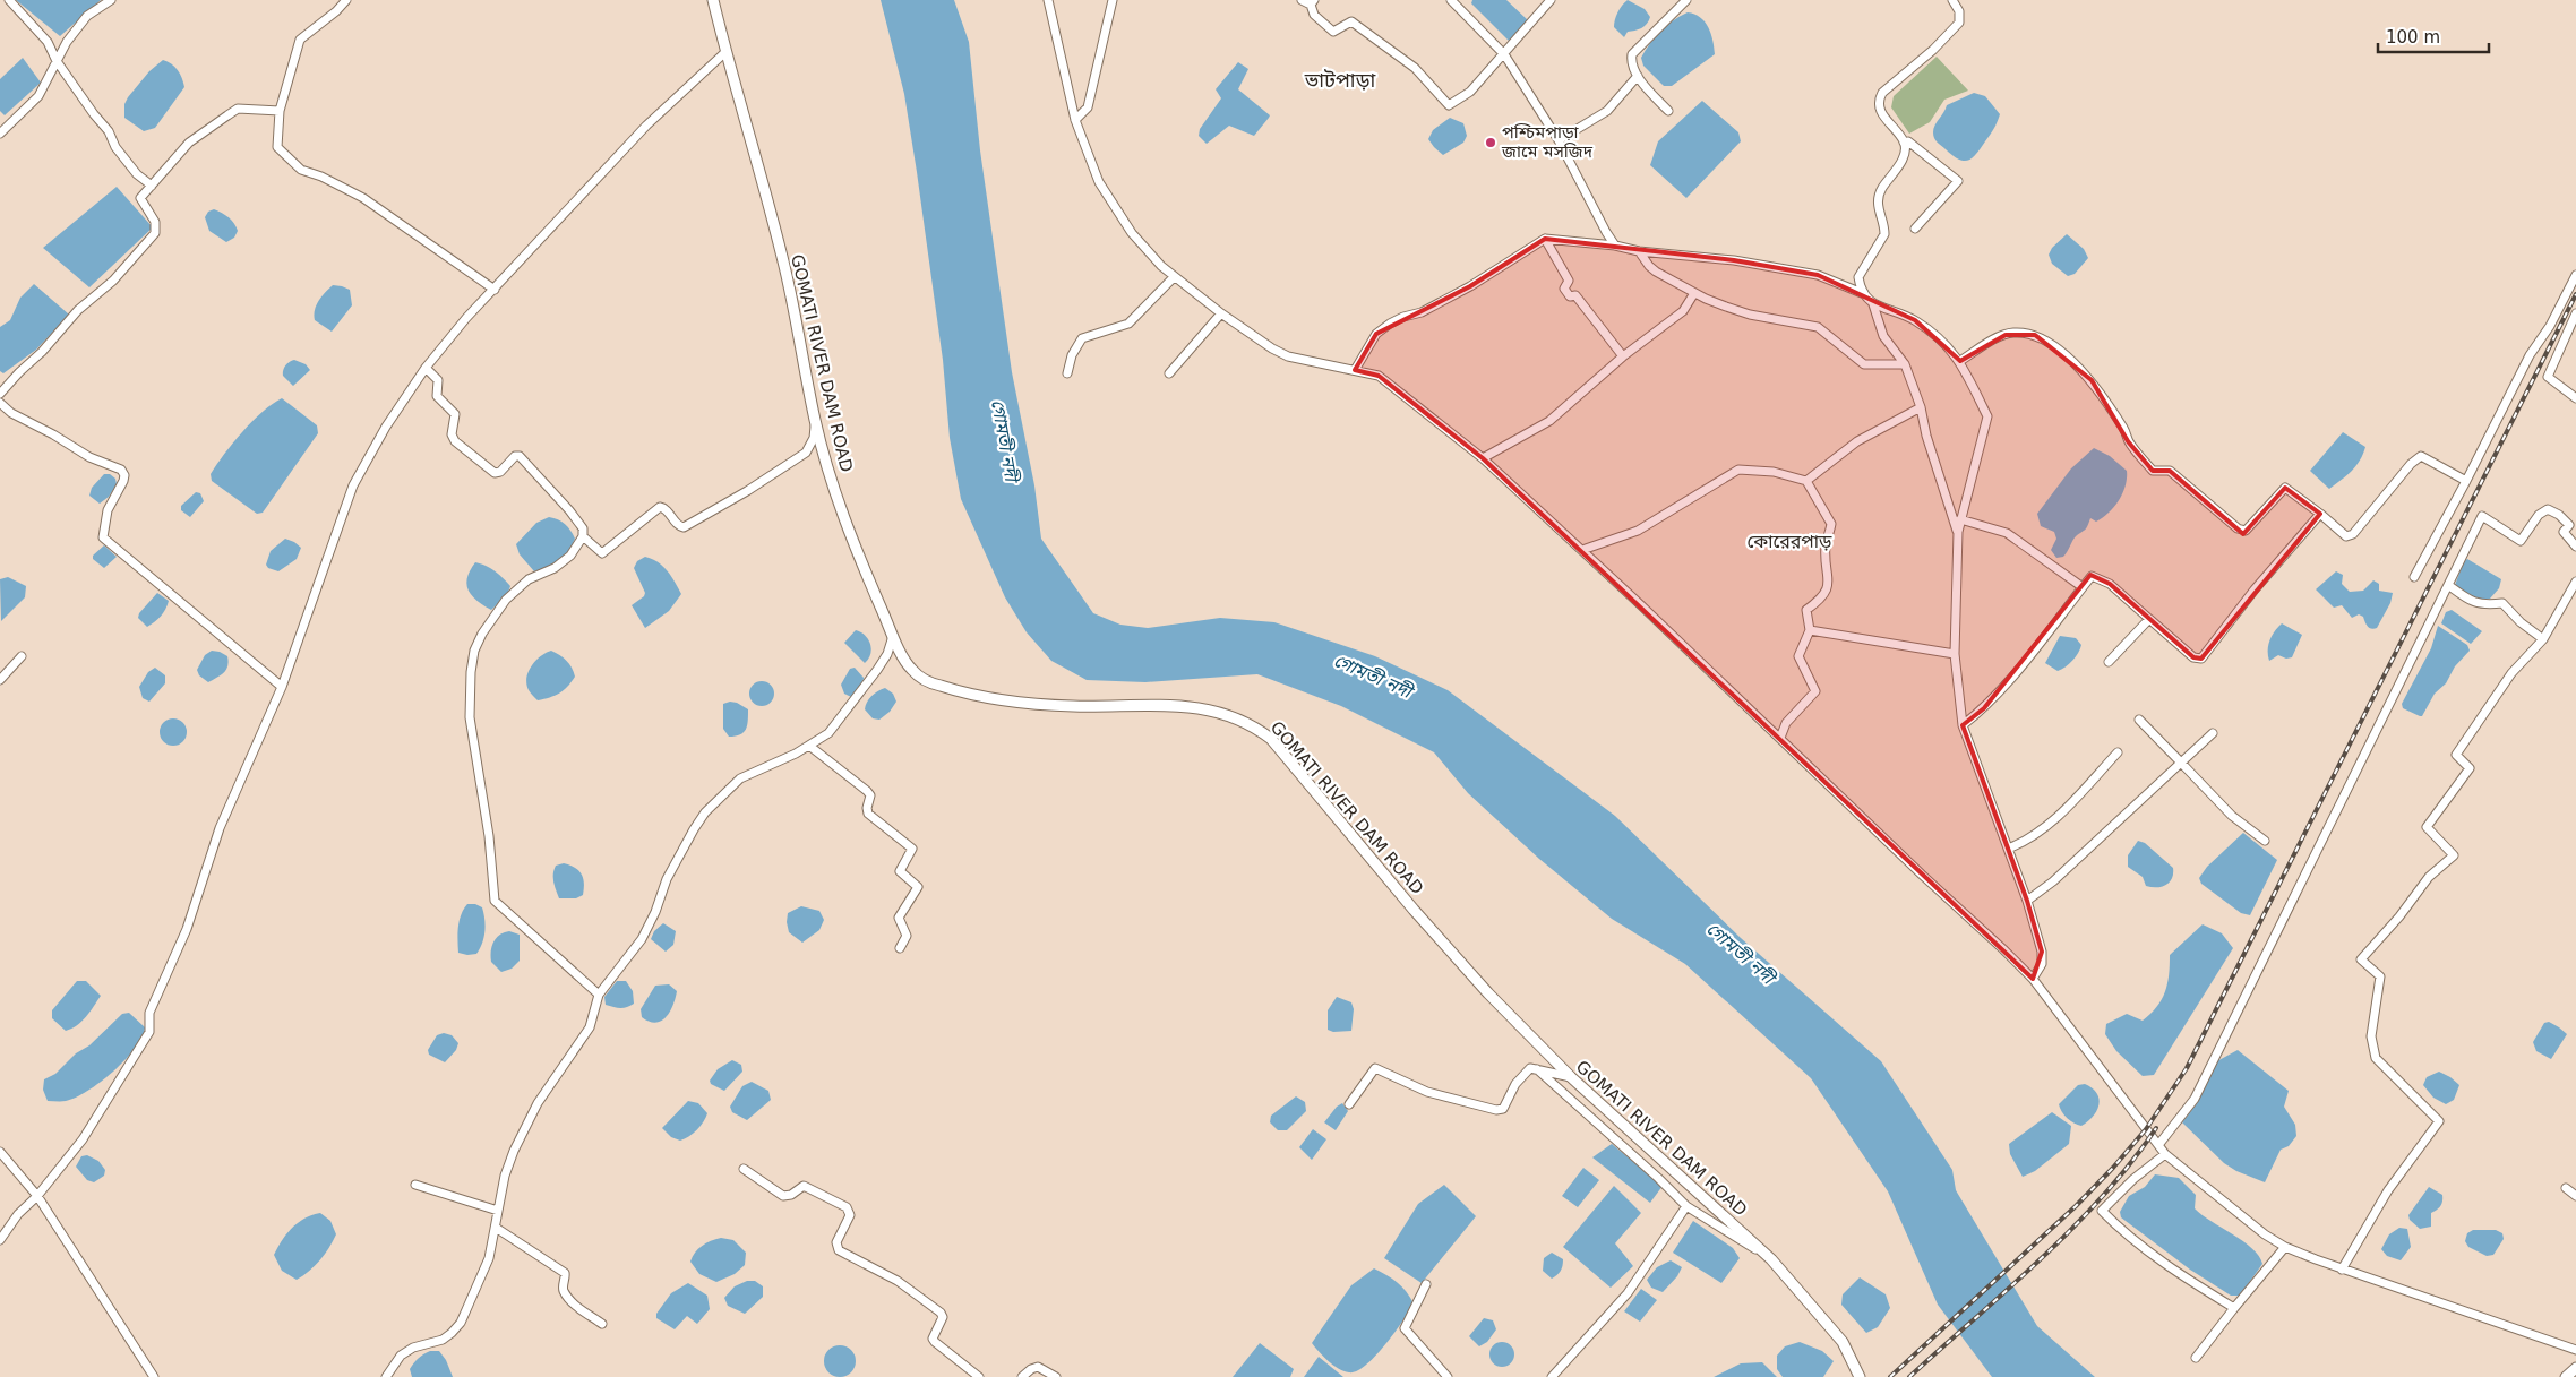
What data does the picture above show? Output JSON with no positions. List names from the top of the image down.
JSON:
{
  "streets": {
    "main road": ["GOMATI RIVER DAM ROAD"]
  },
  "districts": ["ভাটপাড়া", "কোরেরপাড়"],
  "water": ["গোমতী নদী"],
  "places": ["পশ্চিমপাড়া জামে মসজিদ"],
  "scale_bar": "100 m"
}
